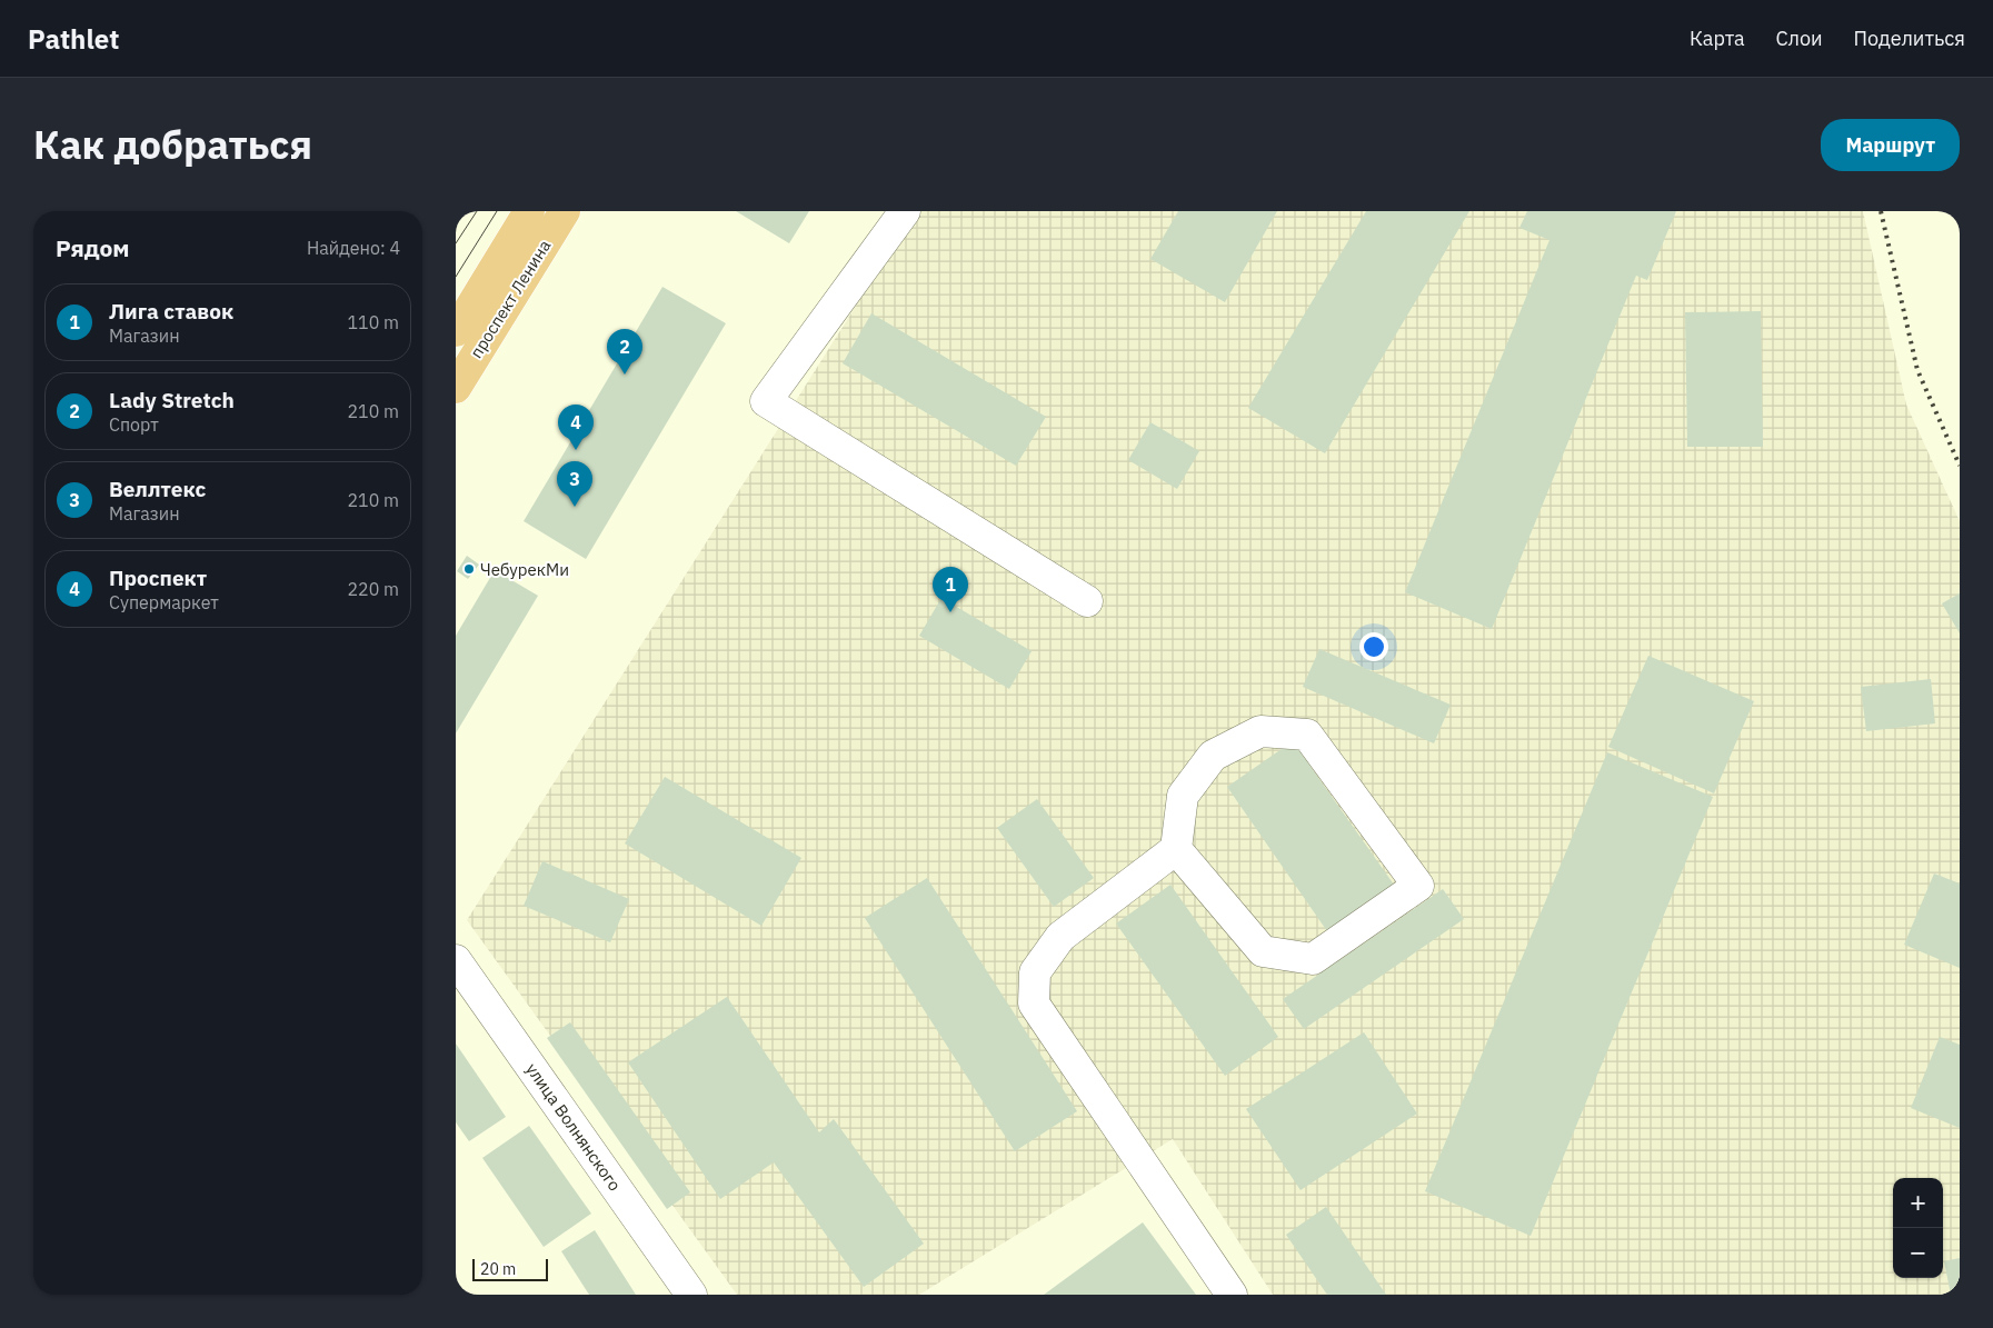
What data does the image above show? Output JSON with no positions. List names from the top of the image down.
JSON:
{
  "streets": {
    "main road": ["проспект Ленина"],
    "street": ["улица Волнянского"]
  },
  "places": ["ЧебурекМи"],
  "scale_bar": "20 m",
  "page": {
    "header": "Pathlet",
    "nav": ["Карта", "Слои", "Поделиться"],
    "title": "Как добраться",
    "buttons": "Маршрут",
    "heading": ["Рядом", "Найдено: 4"],
    "list": [
      {
        "mark": "1",
        "name": "Лига ставок",
        "note": "Магазин",
        "value": "110 m"
      },
      {
        "mark": "2",
        "name": "Lady Stretch",
        "note": "Спорт",
        "value": "210 m"
      },
      {
        "mark": "3",
        "name": "Веллтекс",
        "note": "Магазин",
        "value": "210 m"
      },
      {
        "mark": "4",
        "name": "Проспект",
        "note": "Супермаркет",
        "value": "220 m"
      }
    ],
    "pins": [
      "2",
      "4",
      "3",
      "1"
    ],
    "map_buttons": ["+", "−"],
    "scale": "20 m"
  }
}
